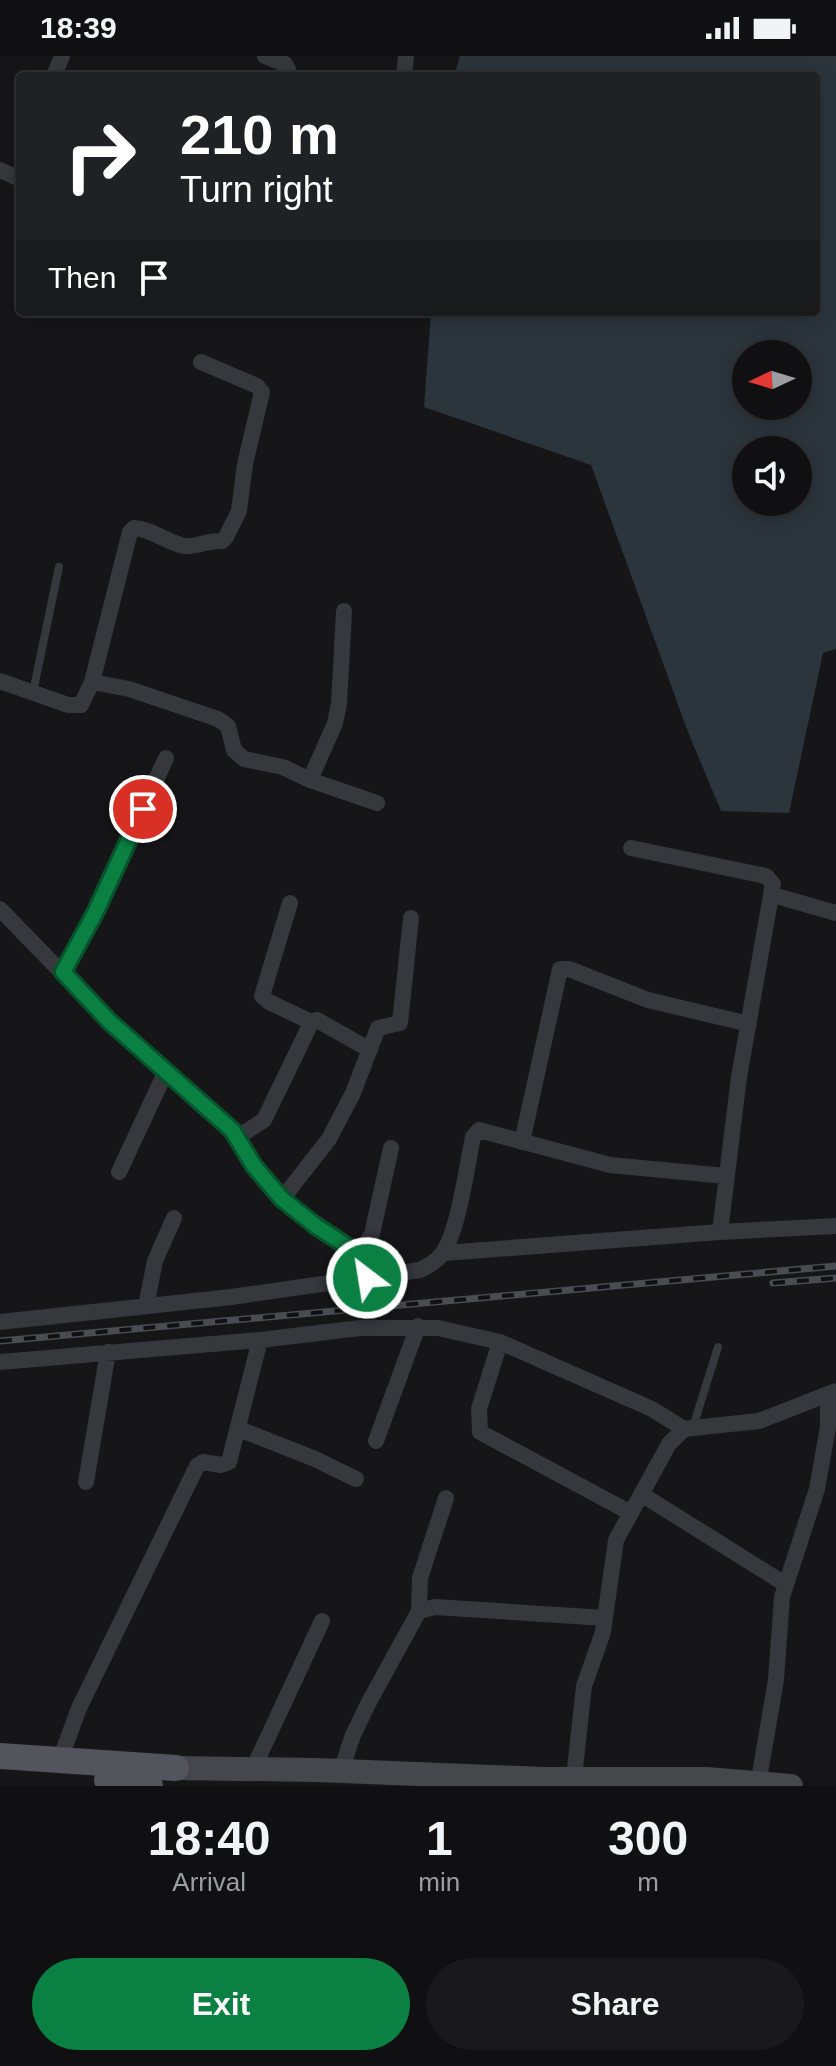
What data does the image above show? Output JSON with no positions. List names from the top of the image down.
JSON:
{
  "north": "left",
  "page": {
    "status": "18:39",
    "turn": ["210 m", "Turn right"],
    "then": "Then",
    "eta": [
      "18:40",
      "Arrival",
      "1",
      "min",
      "300",
      "m"
    ],
    "buttons": ["Exit", "Share"]
  }
}
